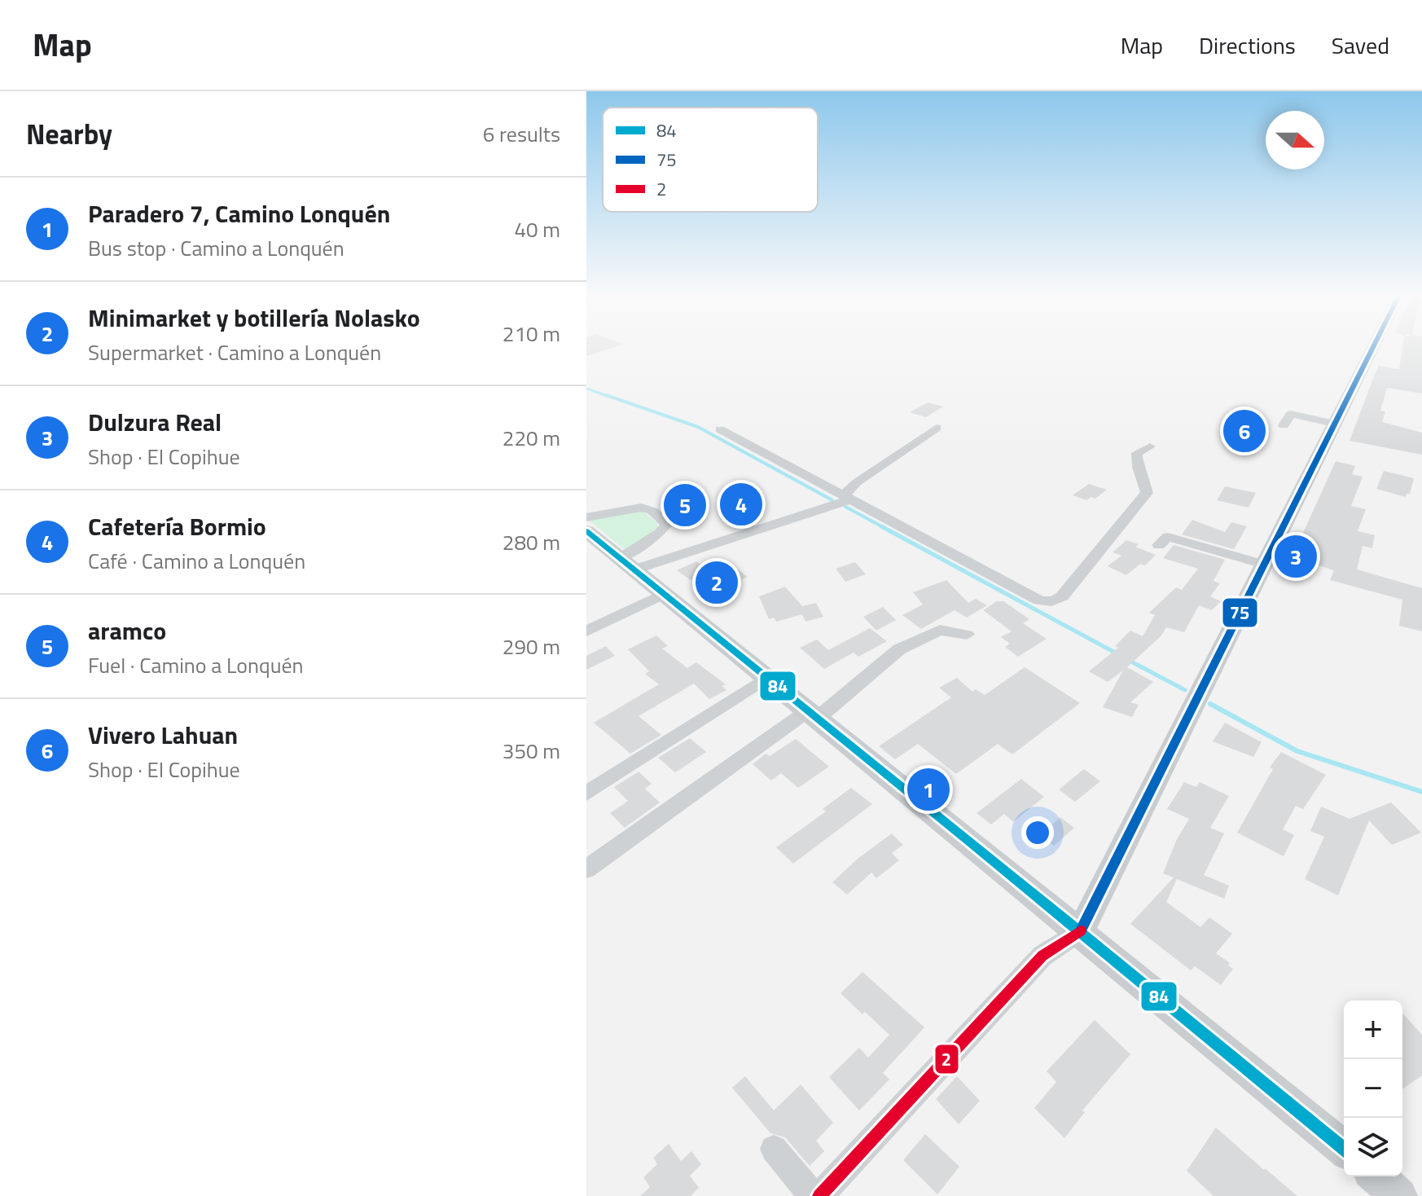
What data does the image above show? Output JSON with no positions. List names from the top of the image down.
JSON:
{
  "lines": ["transit line 75", "transit line 84", "transit line 2"],
  "legend": ["84", "75", "2"],
  "north": "right",
  "page": {
    "header": "Map",
    "nav": ["Map", "Directions", "Saved"],
    "heading": ["Nearby", "6 results"],
    "list": [
      {
        "mark": "1",
        "name": "Paradero 7, Camino Lonquén",
        "note": "Bus stop · Camino a Lonquén",
        "value": "40 m"
      },
      {
        "mark": "2",
        "name": "Minimarket y botillería Nolasko",
        "note": "Supermarket · Camino a Lonquén",
        "value": "210 m"
      },
      {
        "mark": "3",
        "name": "Dulzura Real",
        "note": "Shop · El Copihue",
        "value": "220 m"
      },
      {
        "mark": "4",
        "name": "Cafetería Bormio",
        "note": "Café · Camino a Lonquén",
        "value": "280 m"
      },
      {
        "mark": "5",
        "name": "aramco",
        "note": "Fuel · Camino a Lonquén",
        "value": "290 m"
      },
      {
        "mark": "6",
        "name": "Vivero Lahuan",
        "note": "Shop · El Copihue",
        "value": "350 m"
      }
    ],
    "pins": [
      "6",
      "4",
      "5",
      "3",
      "2",
      "1"
    ],
    "map_buttons": ["+", "−"]
  }
}
